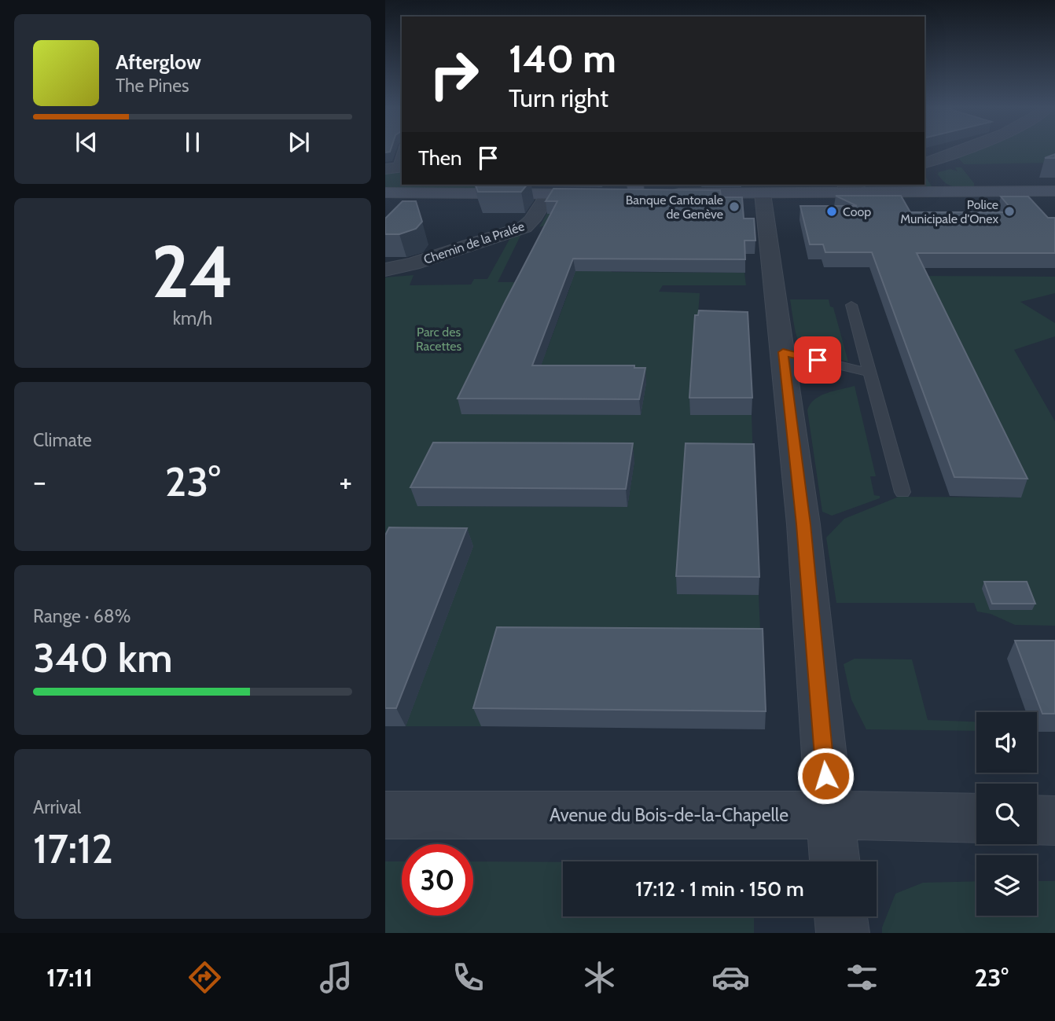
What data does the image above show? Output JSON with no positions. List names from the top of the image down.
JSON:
{
  "streets": {
    "street": ["Chemin de la Pralée", "Avenue du Bois-de-la-Chapelle"]
  },
  "parks": ["Parc des Racettes"],
  "places": ["Banque Cantonale de Genève", "Coop", "Police Municipale d'Onex"],
  "page": {
    "turn": ["140 m", "Turn right"],
    "song": ["Afterglow", "The Pines"],
    "then": "Then",
    "tile": [
      ["24", "km/h"],
      "Climate",
      ["Range · 68%", "340 km"],
      ["Arrival", "17:12"]
    ],
    "heat": ["−", "23°", "+"],
    "limit": "30",
    "trip": "17:12 · 1 min · 150 m",
    "tabs": ["17:11", "23°"]
  }
}
